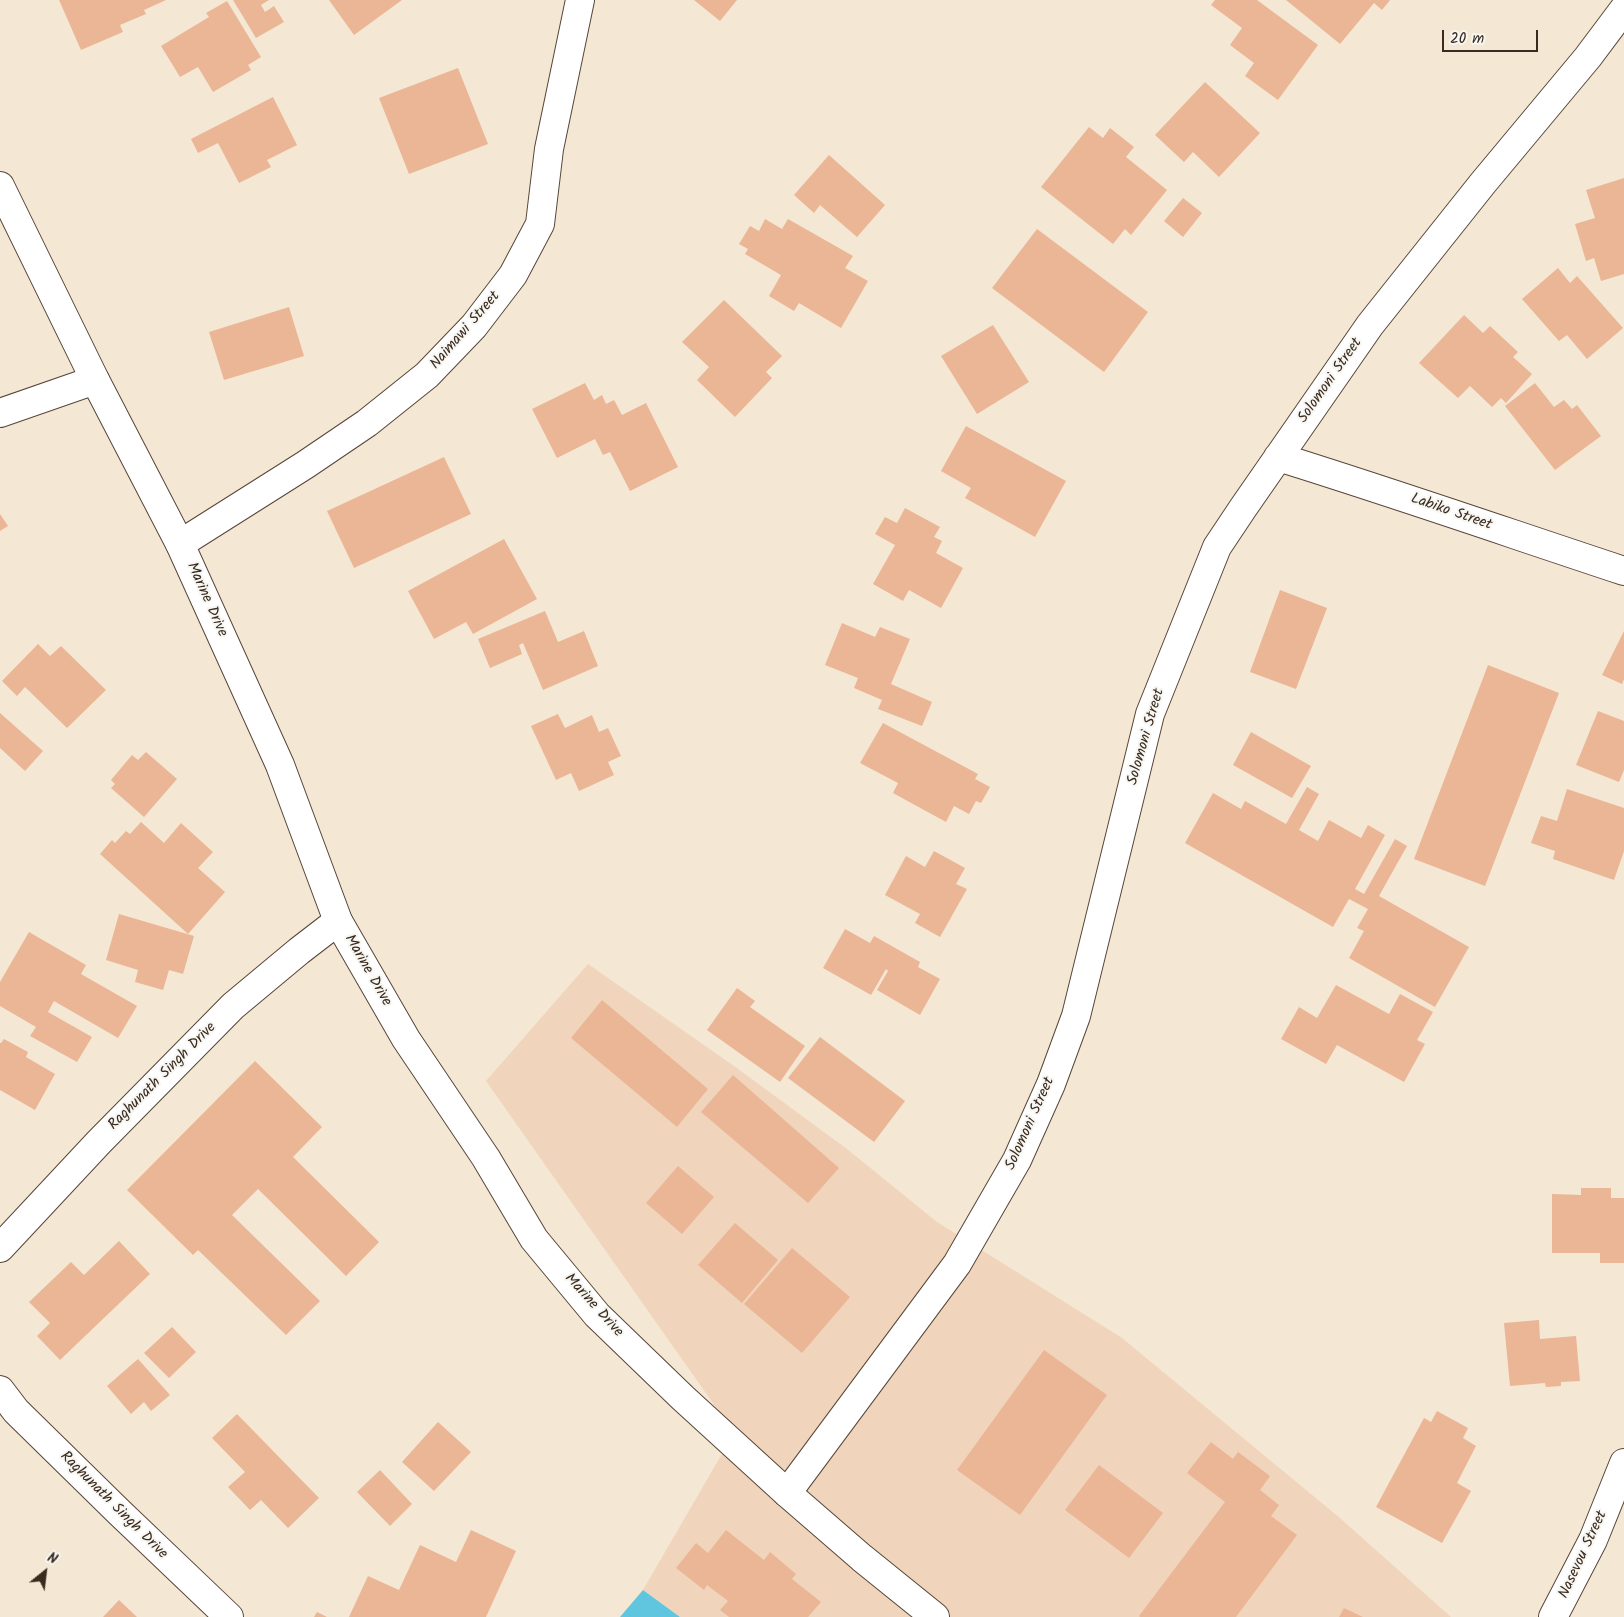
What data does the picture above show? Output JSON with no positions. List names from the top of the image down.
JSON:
{
  "streets": {
    "main road": [
      "Naimawi Street",
      "Solomoni Street",
      "Labiko Street",
      "Marine Drive",
      "Raghunath Singh Drive",
      "Nasevou Street"
    ]
  },
  "crossings": [
    ["Naimawi Street", "Marine Drive"],
    ["Solomoni Street", "Labiko Street"],
    ["Solomoni Street", "Marine Drive"],
    ["Marine Drive", "Raghunath Singh Drive"]
  ],
  "scale_bar": "20 m",
  "north": "top right"
}
